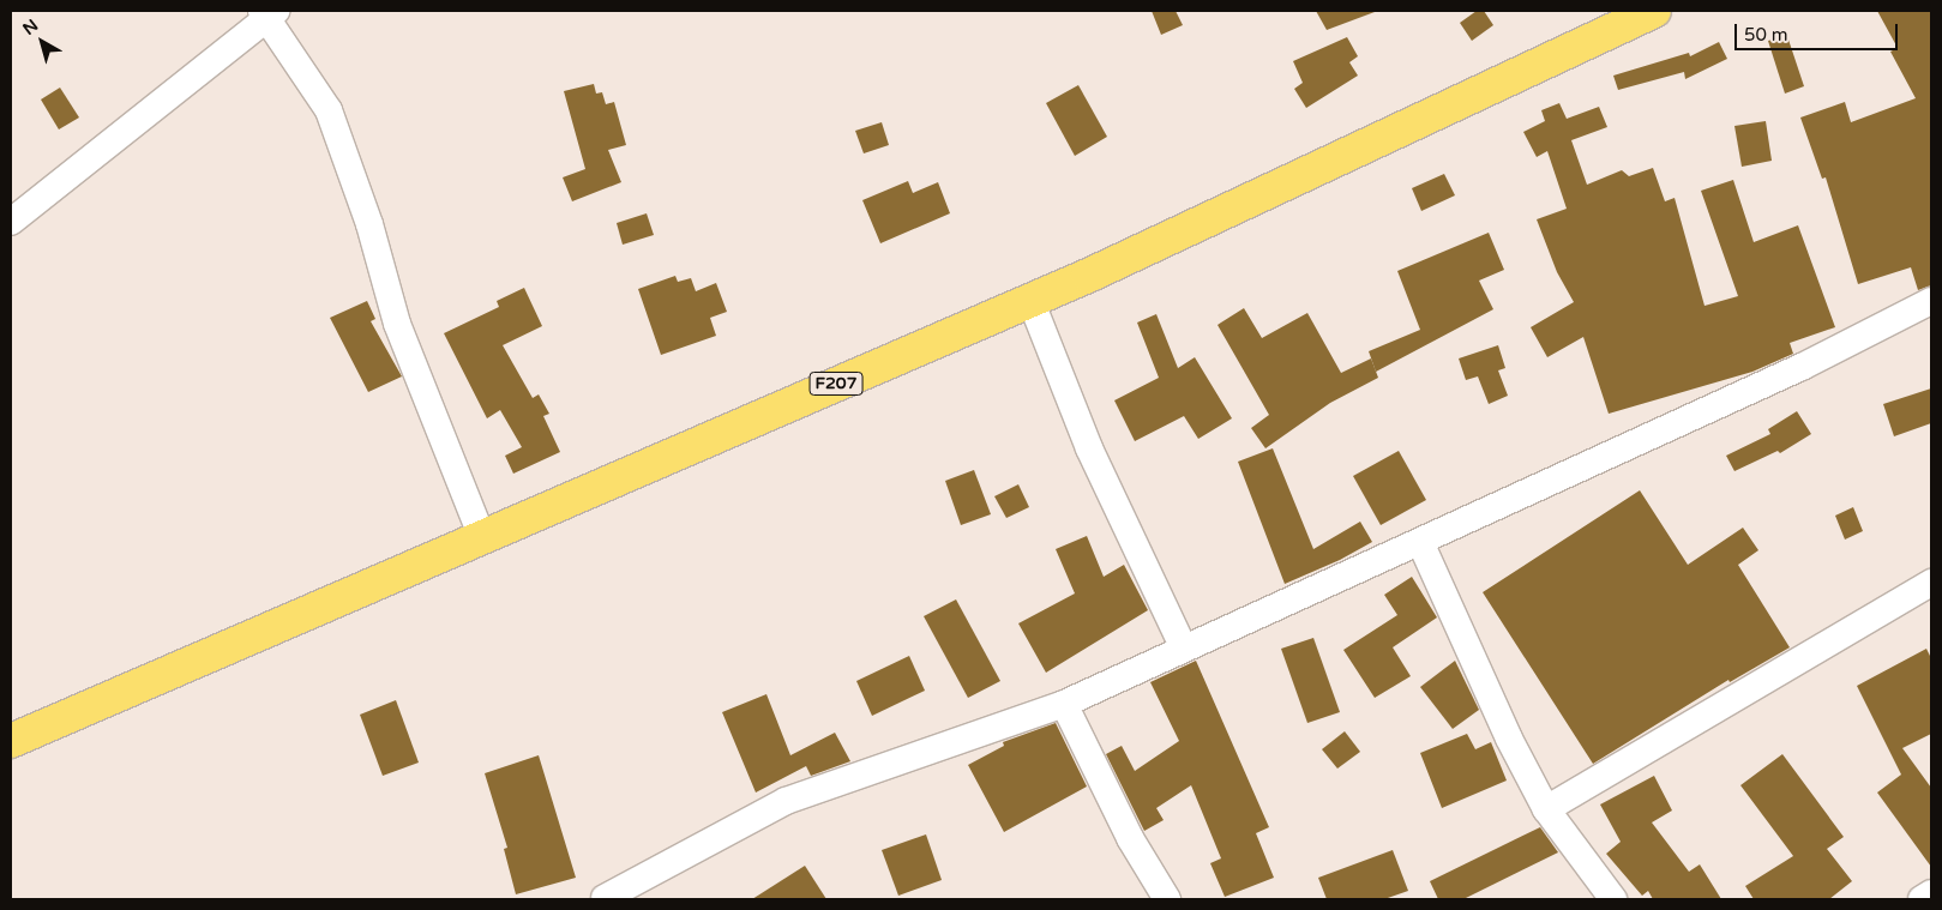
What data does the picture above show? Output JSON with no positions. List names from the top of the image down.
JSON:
{
  "streets": {
    "main road": ["F207"]
  },
  "scale_bar": "50 m",
  "north": "top left"
}
